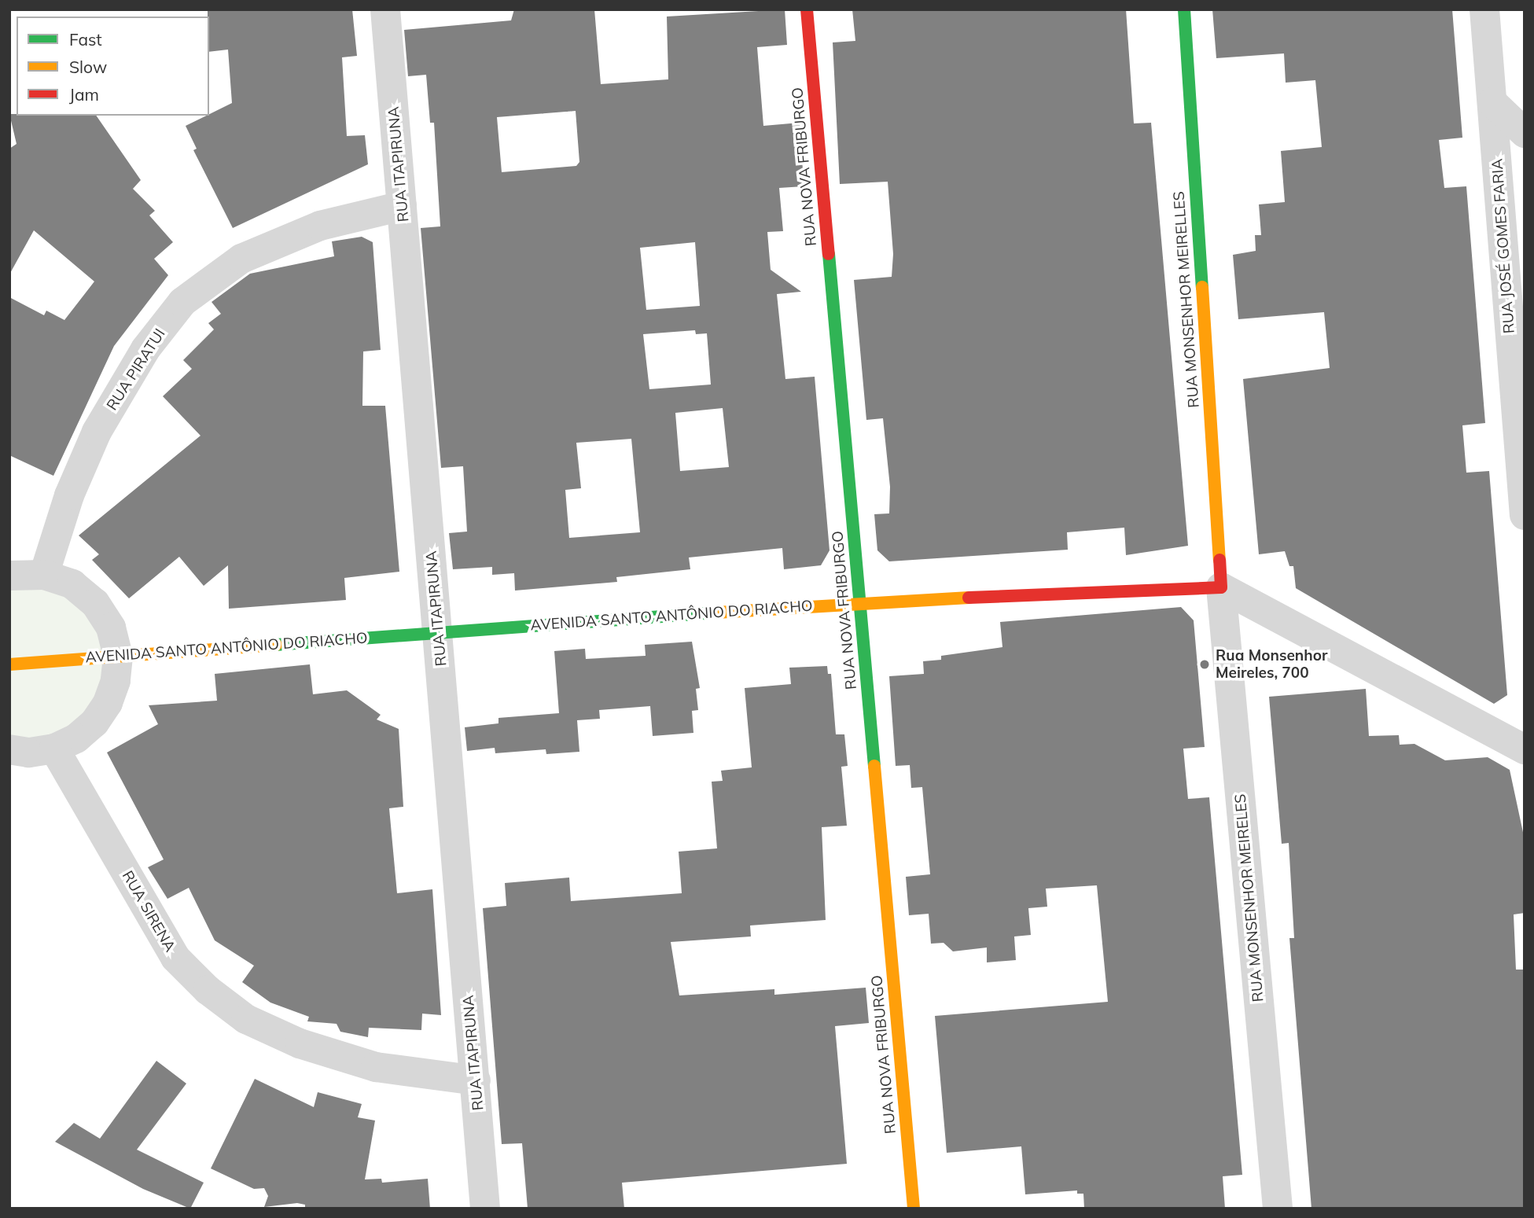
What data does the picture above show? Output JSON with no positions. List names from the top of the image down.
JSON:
{
  "streets": {
    "street": [
      "RUA ITAPIRUNA",
      "RUA NOVA FRIBURGO",
      "RUA JOSÉ GOMES FARIA",
      "RUA MONSENHOR MEIRELLES",
      "RUA PIRATUI",
      "AVENIDA SANTO ANTÔNIO DO RIACHO",
      "RUA MONSENHOR MEIRELES",
      "RUA SIRENA"
    ]
  },
  "crossings": [
    ["RUA ITAPIRUNA", "RUA PIRATUI"],
    ["RUA ITAPIRUNA", "AVENIDA SANTO ANTÔNIO DO RIACHO"],
    ["RUA ITAPIRUNA", "RUA SIRENA"],
    ["RUA NOVA FRIBURGO", "AVENIDA SANTO ANTÔNIO DO RIACHO"],
    ["RUA MONSENHOR MEIRELLES", "AVENIDA SANTO ANTÔNIO DO RIACHO"],
    ["RUA MONSENHOR MEIRELLES", "RUA MONSENHOR MEIRELES"],
    ["AVENIDA SANTO ANTÔNIO DO RIACHO", "RUA MONSENHOR MEIRELES"]
  ],
  "places": ["Rua Monsenhor Meireles, 700"],
  "legend": ["Fast", "Slow", "Jam"]
}
